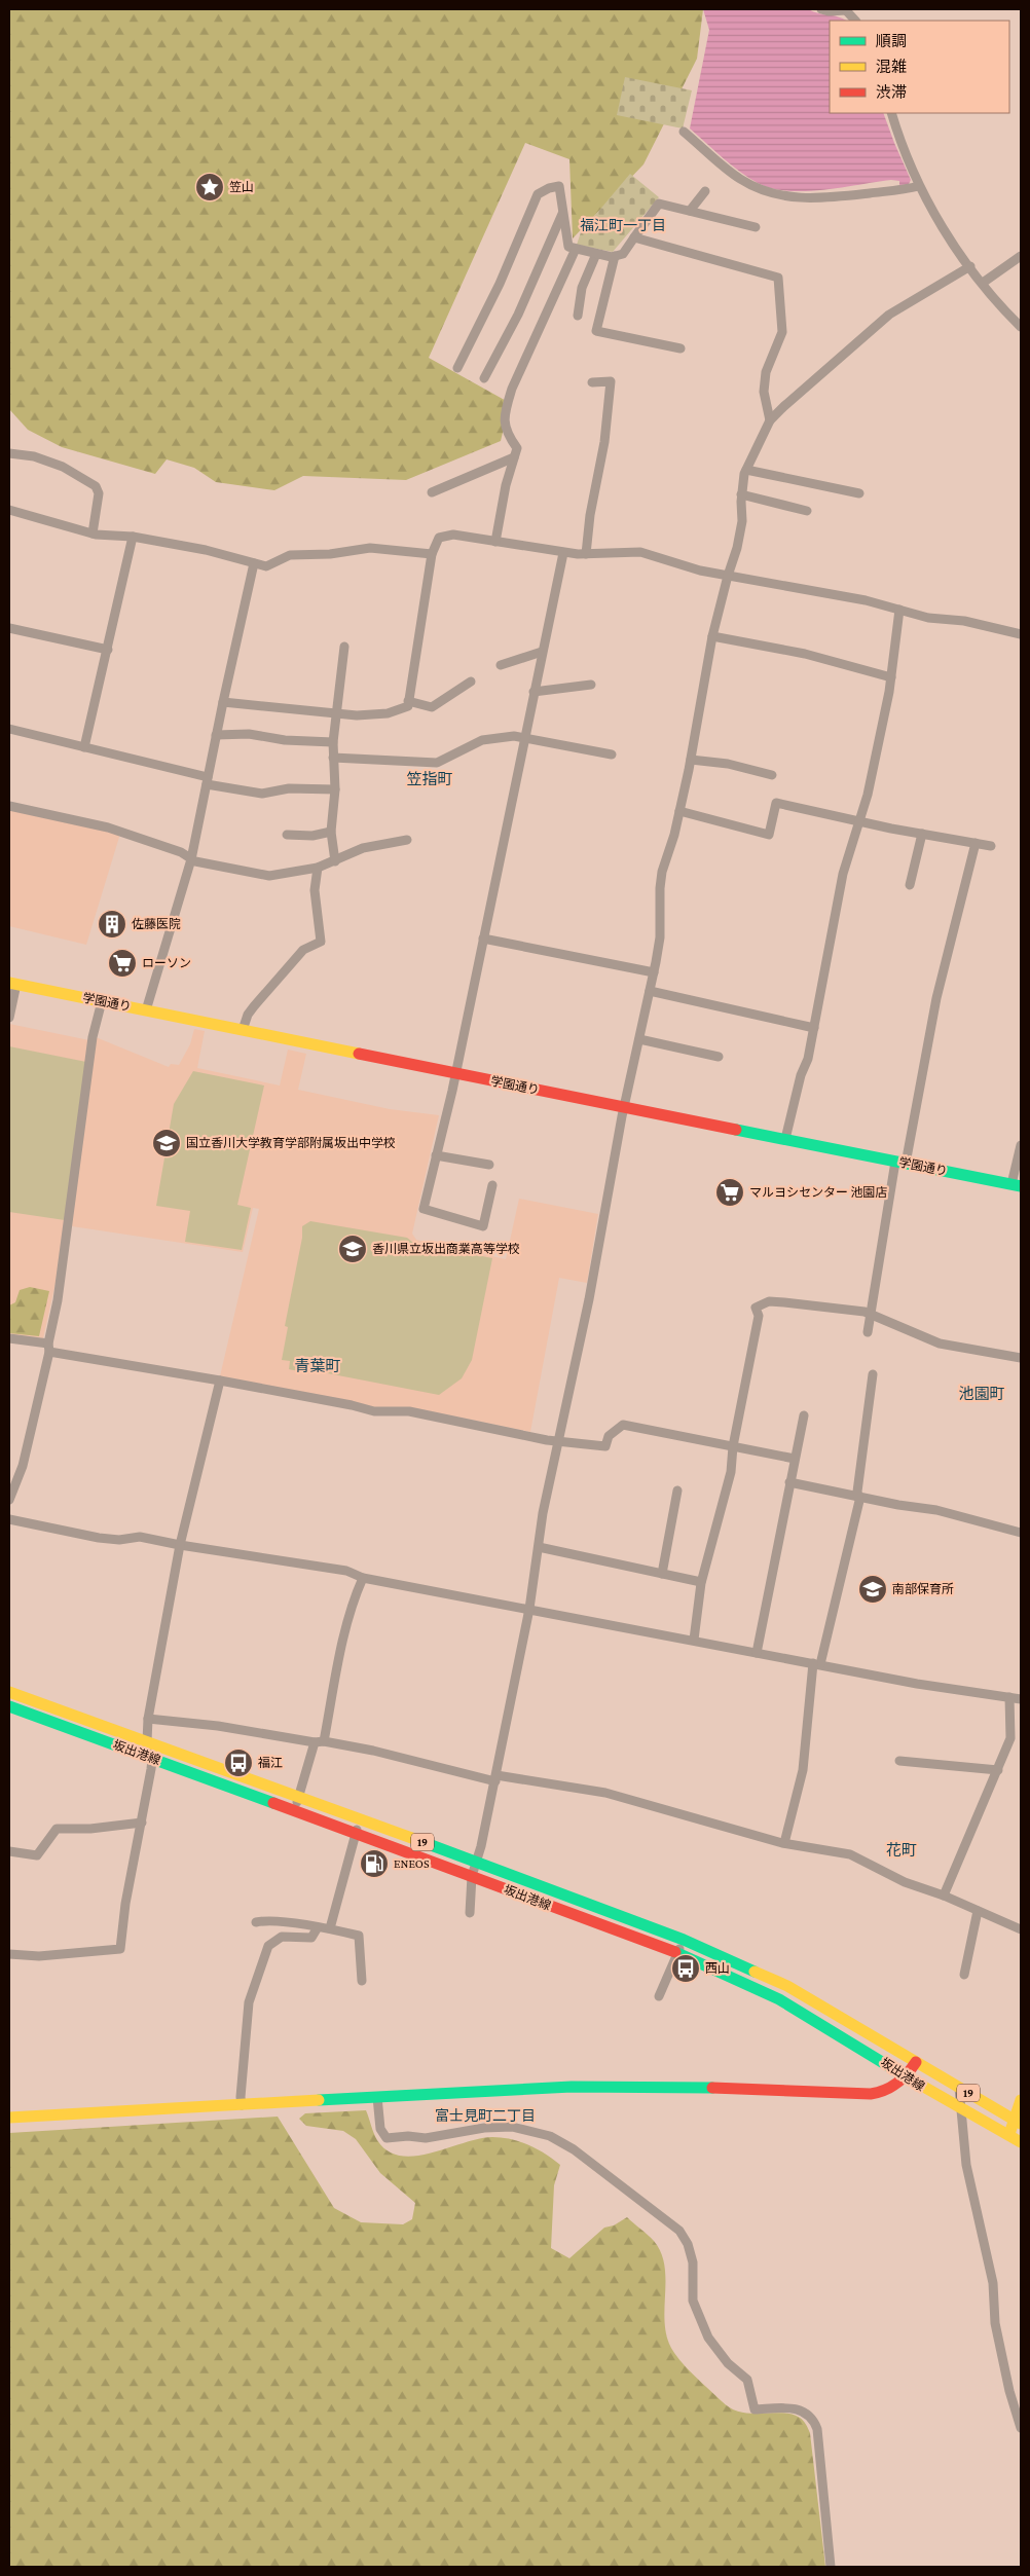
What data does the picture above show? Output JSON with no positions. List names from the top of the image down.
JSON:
{
  "streets": {
    "main road": ["学園通り", "坂出港線", "19"]
  },
  "districts": [
    "福江町一丁目",
    "笠指町",
    "青葉町",
    "池園町",
    "花町",
    "富士見町二丁目"
  ],
  "places": {
    "place": ["笠山"],
    "building": ["佐藤医院"],
    "supermarket": ["ローソン", "マルヨシセンター 池園店"],
    "school or university": ["国立香川大学教育学部附属坂出中学校", "香川県立坂出商業高等学校", "南部保育所"],
    "bus stop": ["福江", "西山"],
    "fuel station": ["ENEOS"]
  },
  "legend": ["順調", "混雑", "渋滞"]
}
